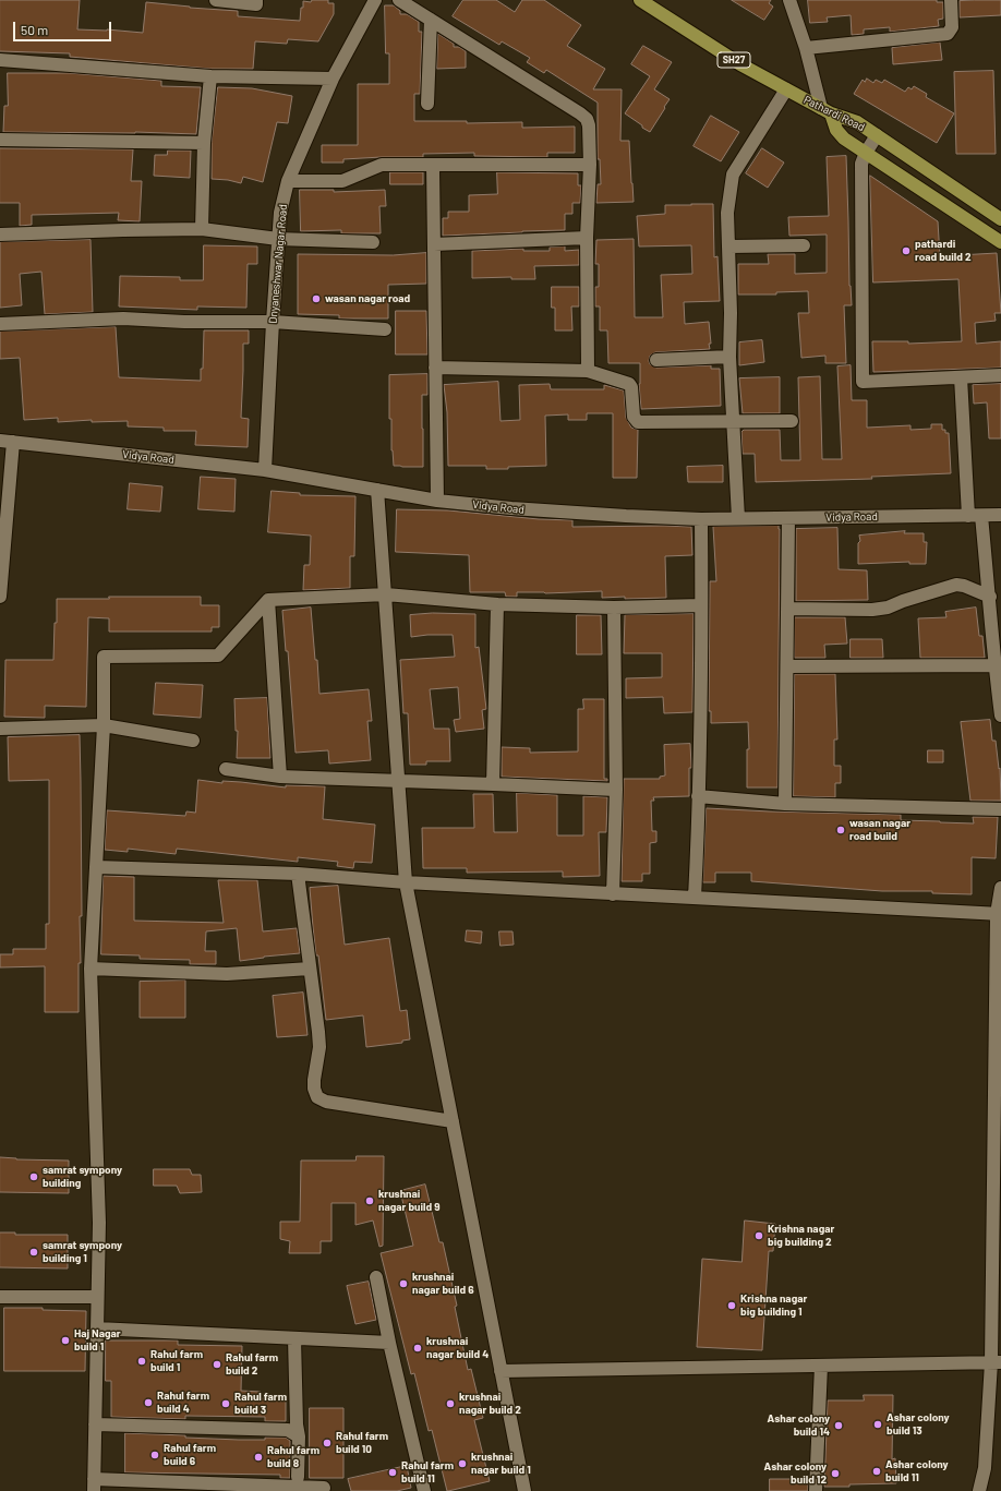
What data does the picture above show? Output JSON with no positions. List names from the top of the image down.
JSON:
{
  "streets": {
    "main road": ["SH27", "Pathardi Road"],
    "street": ["Dnyaneshwar Nagar Road", "Vidya Road"]
  },
  "crossings": [
    ["Dnyaneshwar Nagar Road", "Vidya Road"]
  ],
  "places": [
    "pathardi road build 2",
    "wasan nagar road",
    "wasan nagar road build",
    "samrat sympony building",
    "krushnai nagar build 9",
    "Krishna nagar big building 2",
    "samrat sympony building 1",
    "krushnai nagar build 6",
    "Krishna nagar big building 1",
    "Haj Nagar build 1",
    "krushnai nagar build 4",
    "Rahul farm build 1",
    "Rahul farm build 2",
    "Rahul farm build 4",
    "Rahul farm build 3",
    "krushnai nagar build 2",
    "Ashar colony build 13",
    "Ashar colony build 14",
    "Rahul farm build 10",
    "Rahul farm build 6",
    "Rahul farm build 8",
    "krushnai nagar build 1",
    "Ashar colony build 11",
    "Rahul farm build 11",
    "Ashar colony build 12"
  ],
  "scale_bar": "50 m"
}
